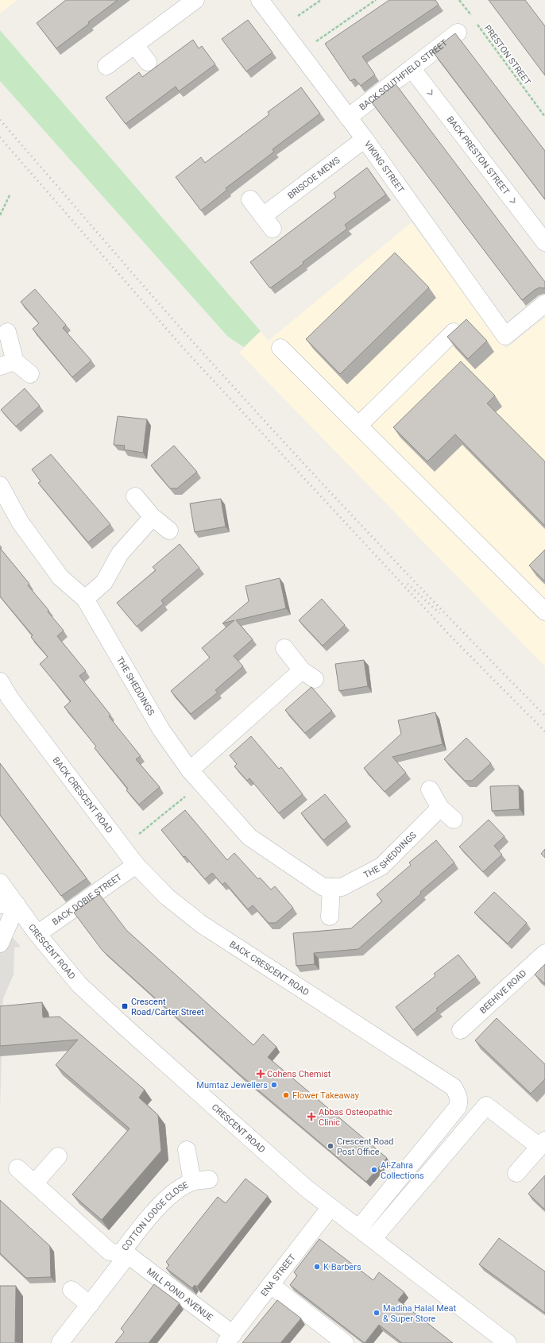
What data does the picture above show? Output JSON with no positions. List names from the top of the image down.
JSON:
{
  "streets": {
    "street": [
      "BACK SOUTHFIELD STREET",
      "BACK PRESTON STREET",
      "VIKING STREET",
      "BRISCOE MEWS",
      "THE SHEDDINGS",
      "BACK CRESCENT ROAD",
      "BACK DOBIE STREET",
      "CRESCENT ROAD",
      "BEEHIVE ROAD",
      "COTTON LODGE CLOSE",
      "ENA STREET",
      "MILL POND AVENUE"
    ],
    "path": ["PRESTON STREET"]
  },
  "crossings": [
    ["BACK SOUTHFIELD STREET", "BACK PRESTON STREET"],
    ["BACK SOUTHFIELD STREET", "VIKING STREET"],
    ["VIKING STREET", "BRISCOE MEWS"],
    ["BACK CRESCENT ROAD", "BACK DOBIE STREET"],
    ["BACK CRESCENT ROAD", "CRESCENT ROAD"],
    ["BACK DOBIE STREET", "CRESCENT ROAD"],
    ["CRESCENT ROAD", "ENA STREET"],
    ["COTTON LODGE CLOSE", "MILL POND AVENUE"],
    ["ENA STREET", "MILL POND AVENUE"]
  ],
  "one_way": ["BACK PRESTON STREET"],
  "places": {
    "transit": ["Crescent Road/Carter Street"],
    "health": ["Cohens Chemist", "Abbas Osteopathic Clinic"],
    "other": [
      "Mumtaz Jewellers",
      "Flower Takeaway",
      "Crescent Road Post Office",
      "Al-Zahra Collections",
      "K Barbers",
      "Madina Halal Meat & Super Store"
    ]
  }
}
